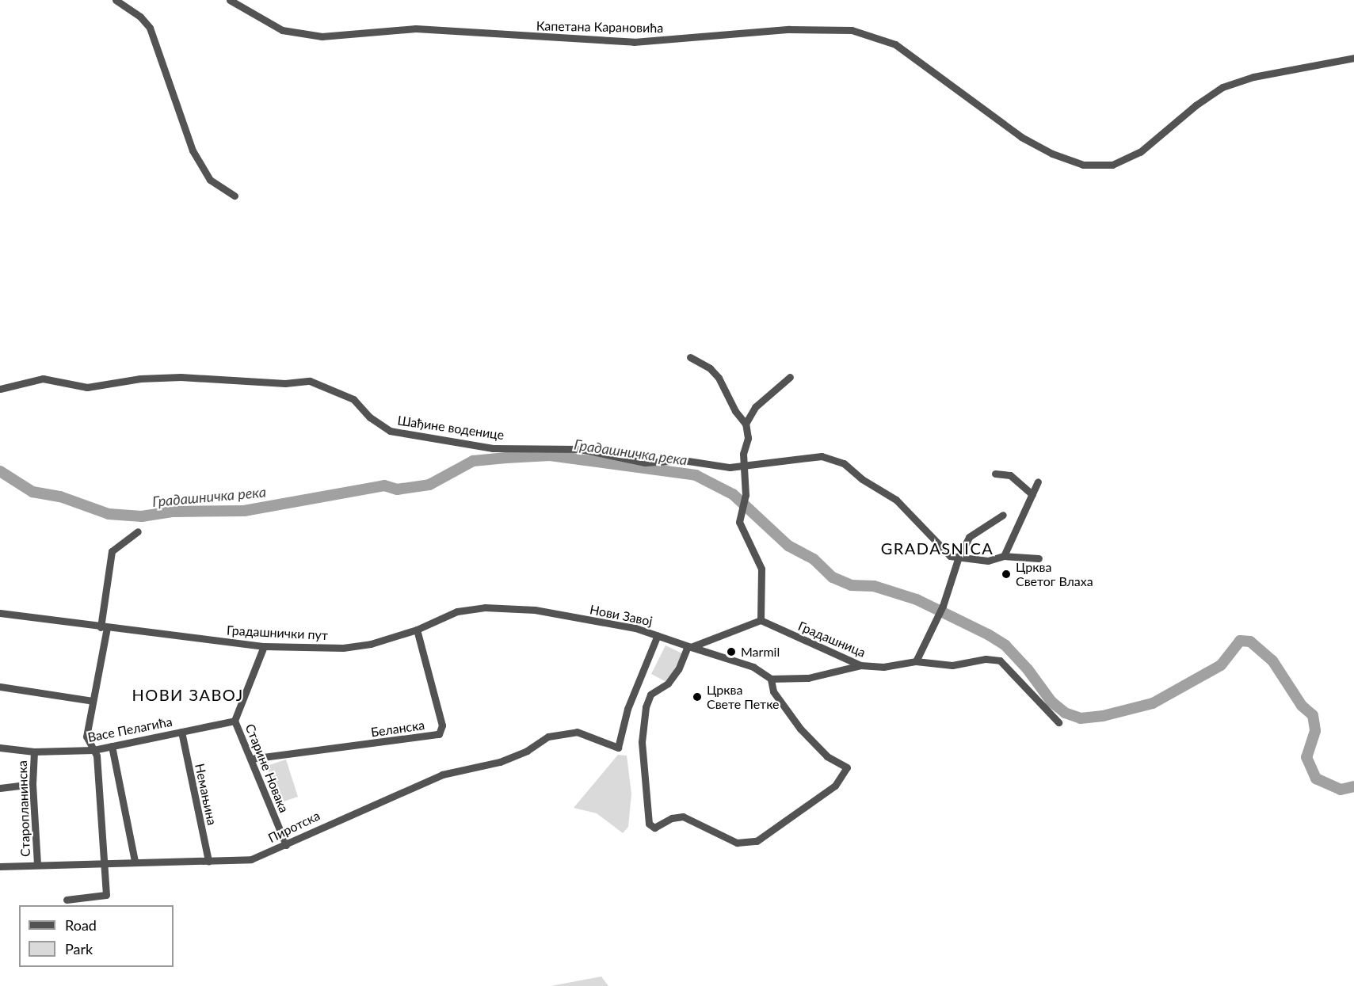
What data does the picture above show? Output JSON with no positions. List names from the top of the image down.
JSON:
{
  "streets": {
    "street": [
      "Капетана Карановића",
      "Шађине воденице",
      "Нови Завој",
      "Градашнички пут",
      "Градашница",
      "Беланска",
      "Васе Пелагића",
      "Старине Новака",
      "Немањина",
      "Старопланинска",
      "Пиротска"
    ]
  },
  "crossings": [
    ["Нови Завој", "Градашнички пут"],
    ["Нови Завој", "Пиротска"],
    ["Градашнички пут", "Беланска"],
    ["Градашнички пут", "Старине Новака"],
    ["Беланска", "Старине Новака"],
    ["Васе Пелагића", "Старине Новака"],
    ["Васе Пелагића", "Немањина"],
    ["Васе Пелагића", "Старопланинска"],
    ["Старине Новака", "Пиротска"],
    ["Немањина", "Пиротска"],
    ["Старопланинска", "Пиротска"]
  ],
  "districts": ["GRADASNICA", "НОВИ ЗАВОЈ"],
  "water": ["Градашничка река"],
  "places": ["Црква Светог Влаха", "Marmil", "Црква Свете Петке"],
  "legend": ["Road", "Park"]
}
